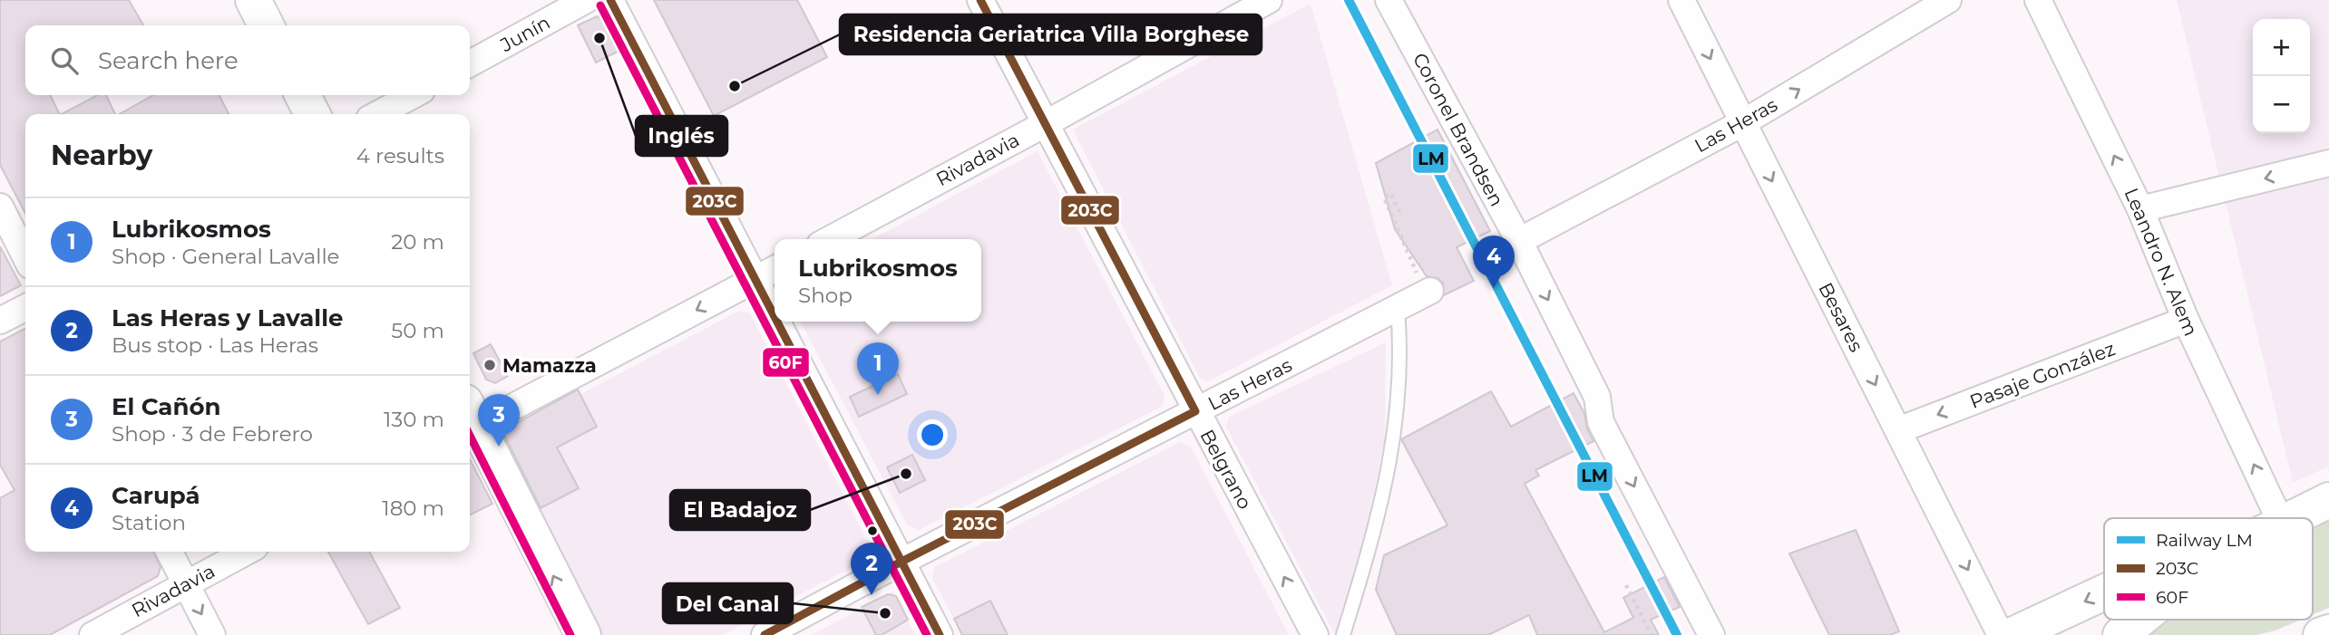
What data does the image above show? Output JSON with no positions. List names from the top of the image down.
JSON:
{
  "streets": {
    "street": [
      "Junín",
      "Las Heras",
      "Coronel Brandsen",
      "Rivadavia",
      "Leandro N. Alem",
      "Besares",
      "Pasaje González",
      "Belgrano"
    ]
  },
  "crossings": [
    ["Las Heras", "Coronel Brandsen"],
    ["Las Heras", "Besares"],
    ["Las Heras", "Belgrano"],
    ["Rivadavia", "Belgrano"],
    ["Leandro N. Alem", "Pasaje González"],
    ["Besares", "Pasaje González"]
  ],
  "one_way": [
    "Coronel Brandsen",
    "Leandro N. Alem",
    "Besares",
    "Pasaje González",
    "Belgrano"
  ],
  "places": [
    "Inglés",
    "Residencia Geriatrica Villa Borghese",
    "Mamazza",
    "El Badajoz",
    "Del Canal"
  ],
  "lines": ["rail line LM", "transit line 203C", "transit line 60F"],
  "legend": ["Railway LM", "203C", "60F"],
  "page": {
    "map_buttons": ["+", "−"],
    "search": "Search here",
    "heading": ["Nearby", "4 results"],
    "list": [
      {
        "mark": "1",
        "name": "Lubrikosmos",
        "note": "Shop · General Lavalle",
        "value": "20 m"
      },
      {
        "mark": "2",
        "name": "Las Heras y Lavalle",
        "note": "Bus stop · Las Heras",
        "value": "50 m"
      },
      {
        "mark": "3",
        "name": "El Cañón",
        "note": "Shop · 3 de Febrero",
        "value": "130 m"
      },
      {
        "mark": "4",
        "name": "Carupá",
        "note": "Station",
        "value": "180 m"
      }
    ],
    "pins": [
      "4",
      "1",
      "3",
      "2"
    ],
    "popup": ["Lubrikosmos", "Shop"]
  }
}
